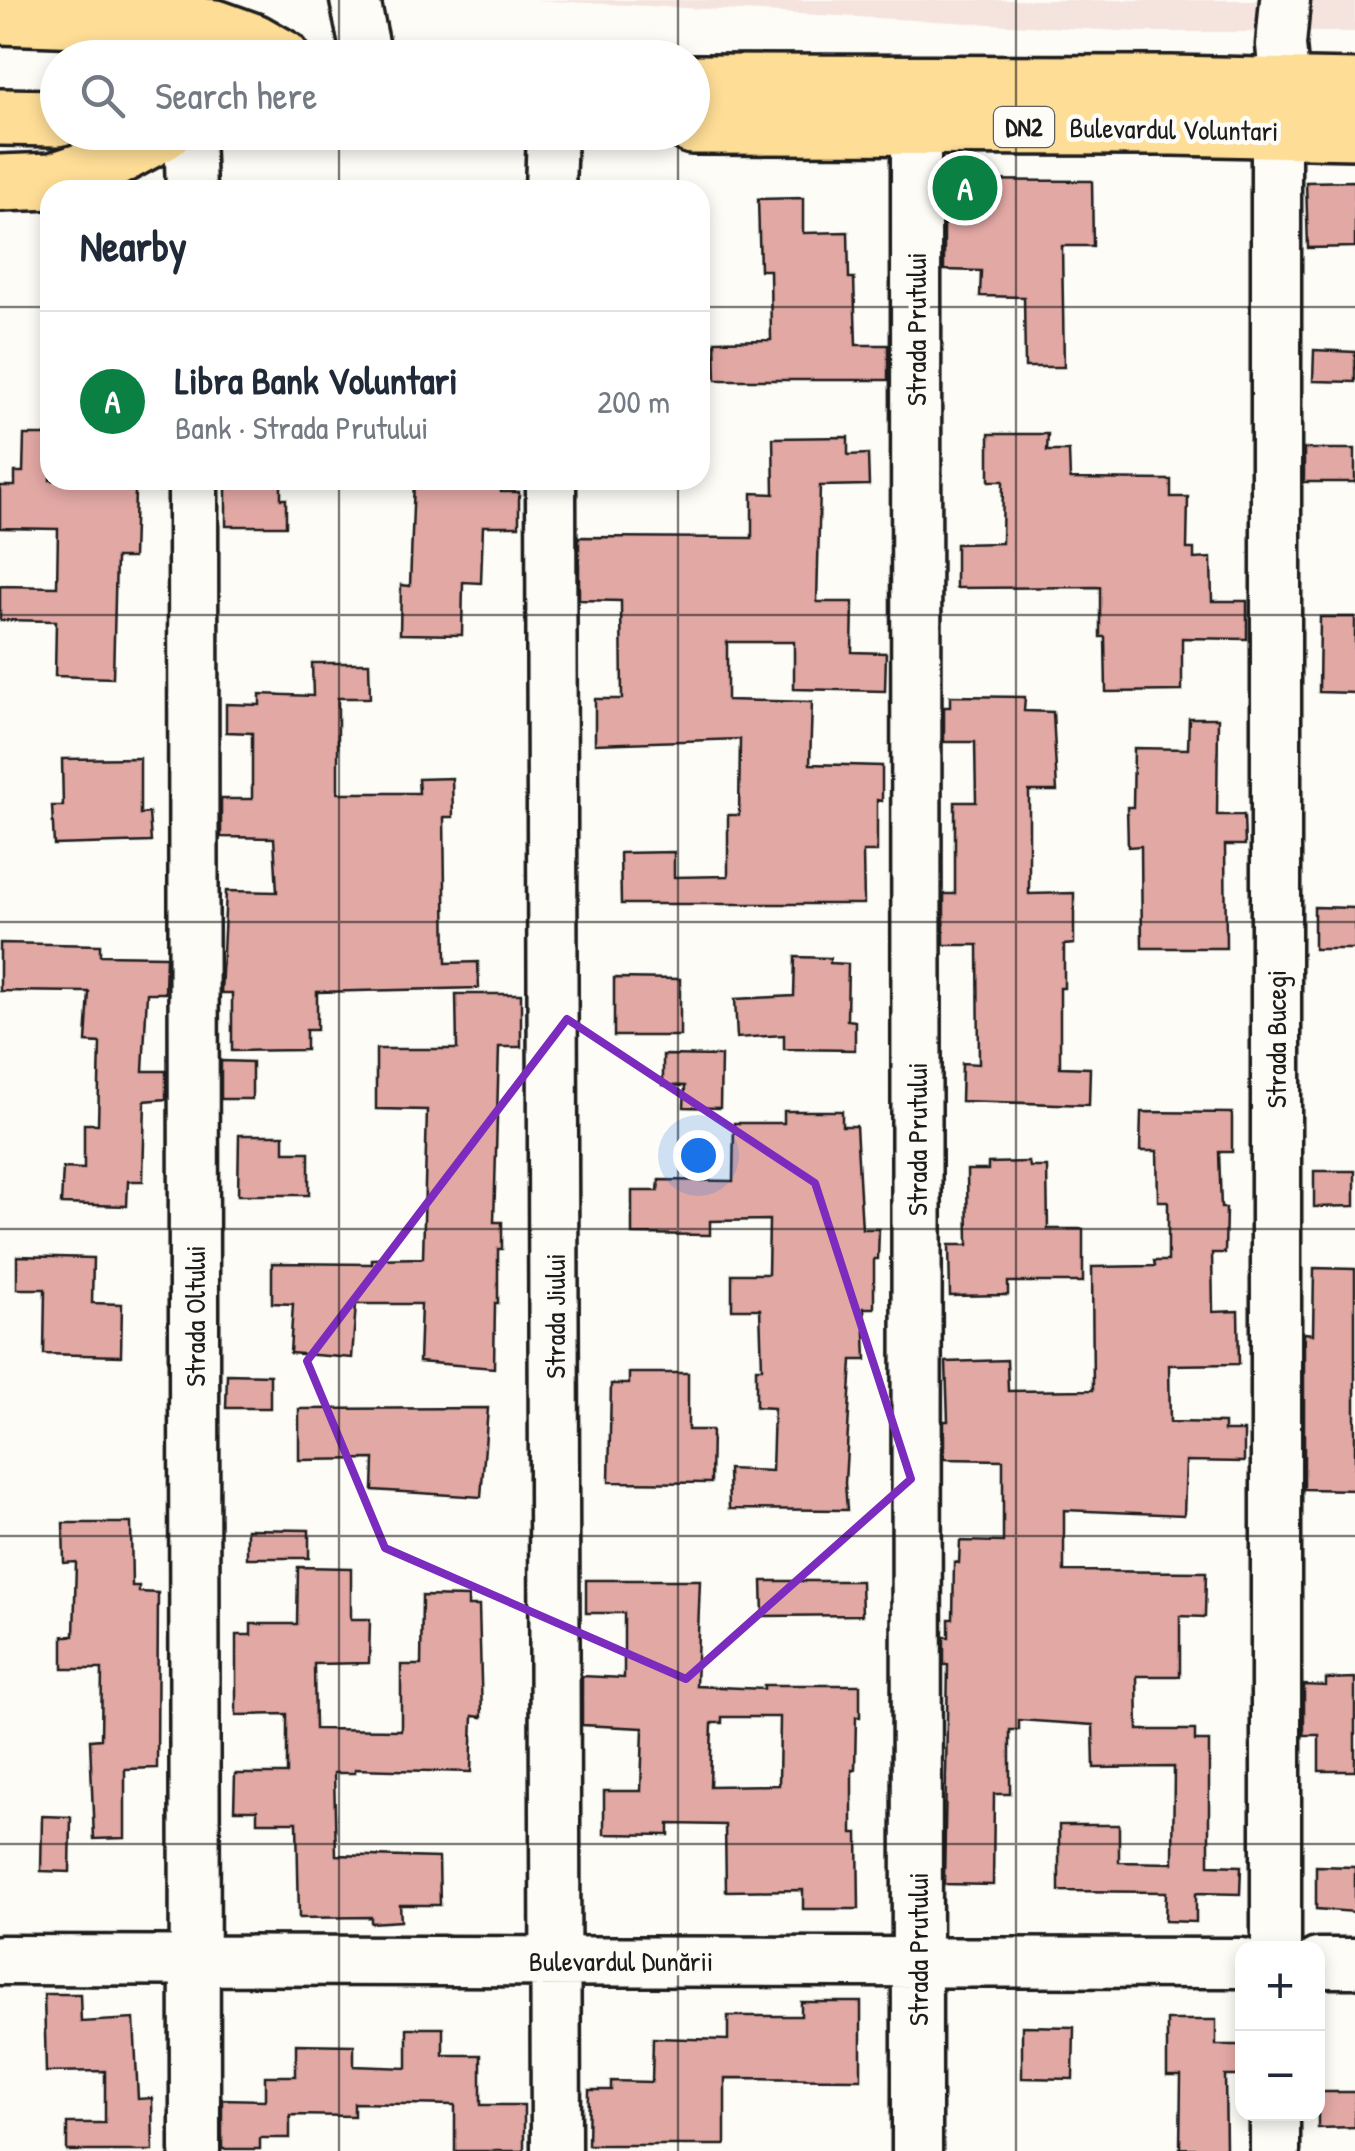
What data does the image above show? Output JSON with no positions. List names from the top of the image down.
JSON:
{
  "streets": {
    "highway": ["DN2", "Bulevardul Voluntari"],
    "street": [
      "Strada Prutului",
      "Strada Bucegi",
      "Strada Oltului",
      "Strada Jiului",
      "Bulevardul Dunării"
    ]
  },
  "crossings": [
    ["Bulevardul Voluntari", "Strada Prutului"],
    ["Bulevardul Voluntari", "Strada Bucegi"],
    ["Strada Prutului", "Bulevardul Dunării"],
    ["Strada Oltului", "Bulevardul Dunării"],
    ["Strada Jiului", "Bulevardul Dunării"]
  ],
  "page": {
    "search": "Search here",
    "pins": "A",
    "heading": "Nearby",
    "list": [
      {
        "mark": "A",
        "name": "Libra Bank Voluntari",
        "note": "Bank · Strada Prutului",
        "value": "200 m"
      }
    ],
    "map_buttons": ["+", "−"]
  }
}
